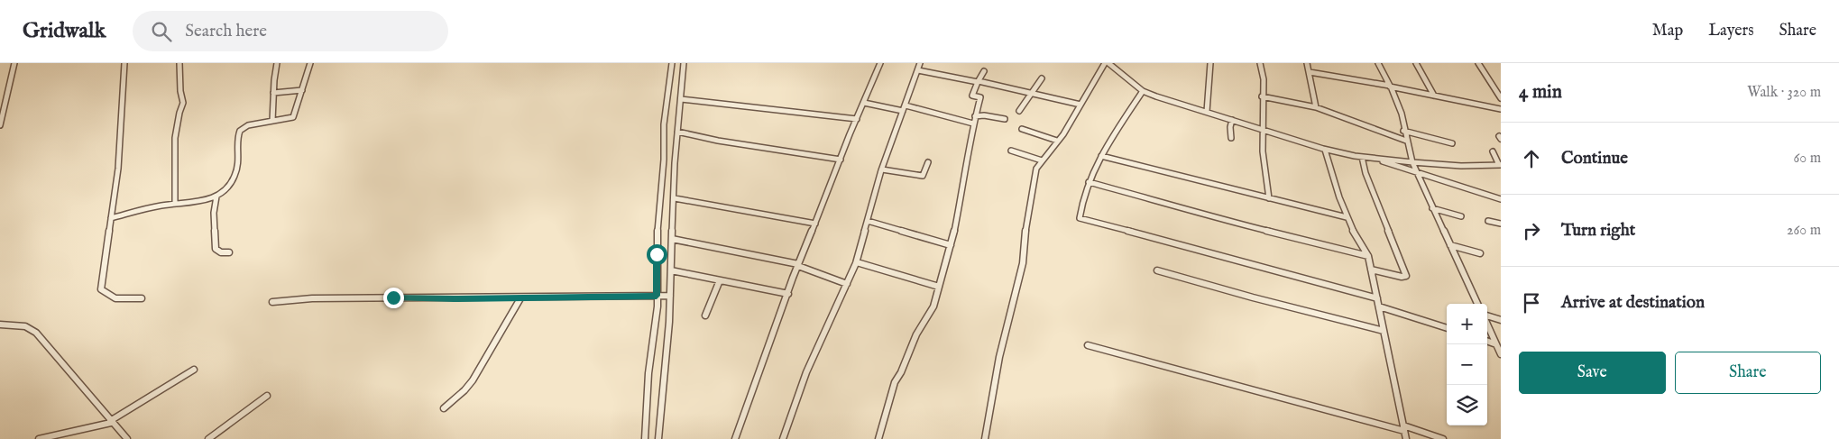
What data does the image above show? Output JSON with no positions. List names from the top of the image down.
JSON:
{
  "page": {
    "header": "Gridwalk",
    "search": "Search here",
    "nav": ["Map", "Layers", "Share"],
    "heading": ["4 min", "Walk · 320 m"],
    "list": [
      ["Continue", "60 m"],
      ["Turn right", "260 m"],
      "Arrive at destination"
    ],
    "map_buttons": ["+", "−"],
    "buttons": ["Save", "Share"]
  }
}
